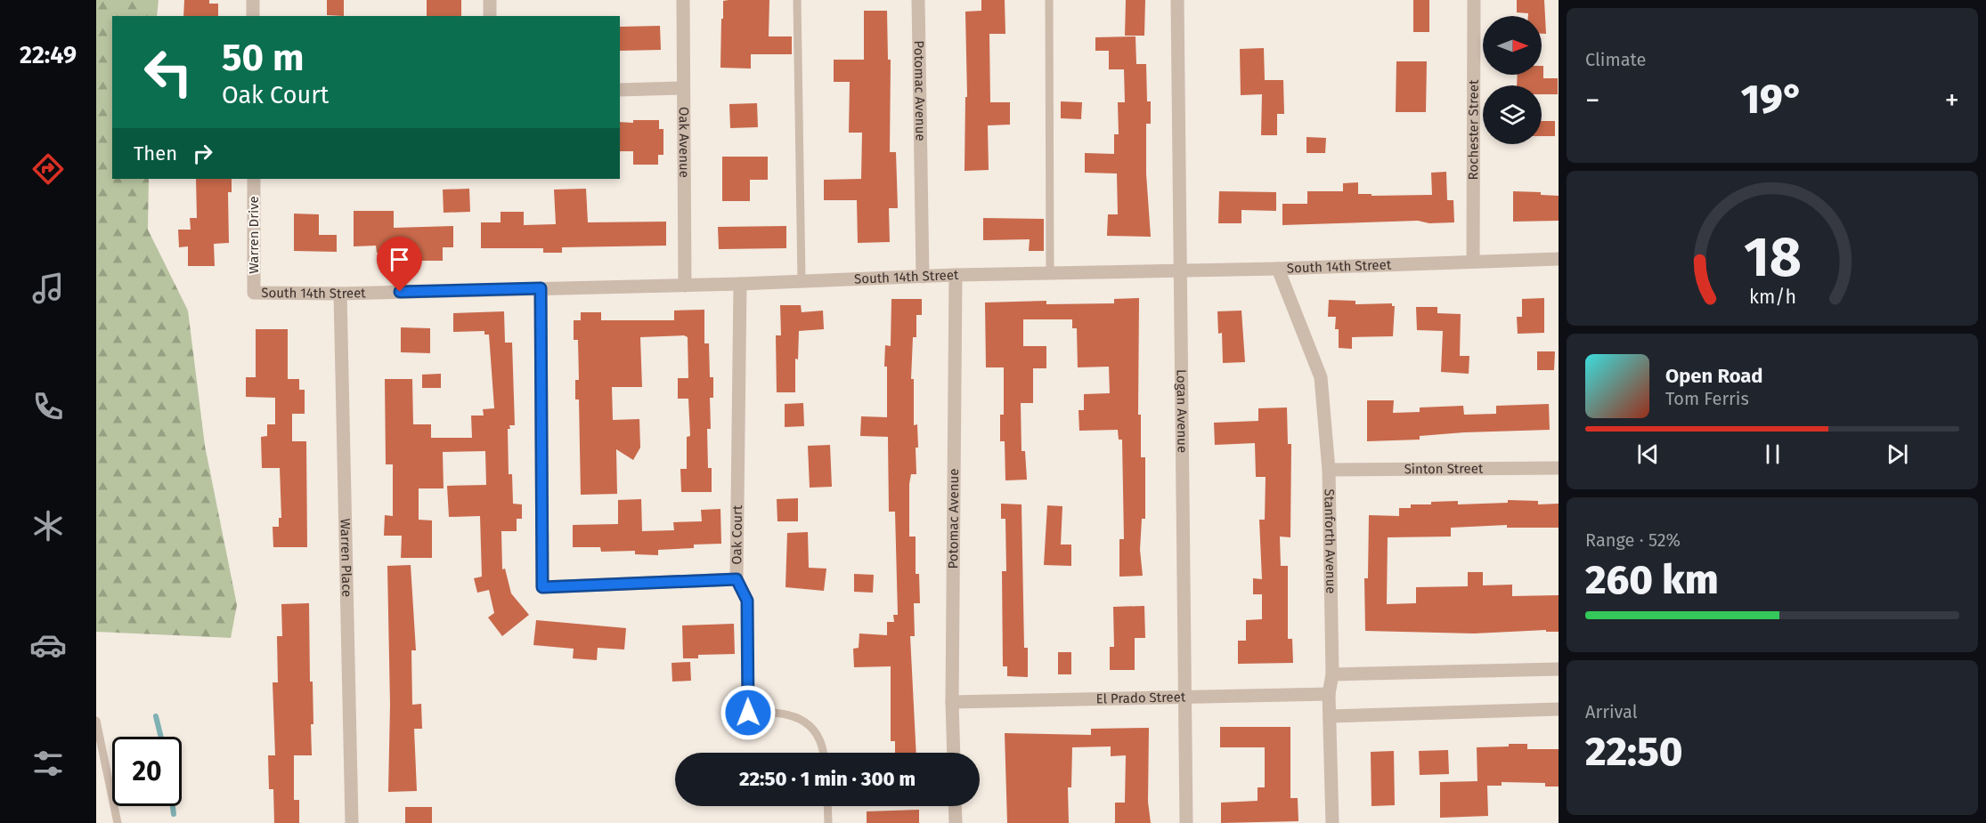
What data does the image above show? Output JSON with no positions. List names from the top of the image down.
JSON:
{
  "streets": {
    "street": [
      "Potomac Avenue",
      "Rochester Street",
      "Oak Avenue",
      "Warren Drive",
      "South 14th Street",
      "Logan Avenue",
      "Sinton Street",
      "Oak Court",
      "Stanforth Avenue",
      "Warren Place",
      "El Prado Street"
    ]
  },
  "crossings": [
    ["Potomac Avenue", "South 14th Street"],
    ["Potomac Avenue", "El Prado Street"],
    ["Rochester Street", "South 14th Street"],
    ["Oak Avenue", "South 14th Street"],
    ["Warren Drive", "South 14th Street"],
    ["South 14th Street", "Logan Avenue"],
    ["South 14th Street", "Oak Court"],
    ["South 14th Street", "Stanforth Avenue"],
    ["South 14th Street", "Warren Place"],
    ["Logan Avenue", "El Prado Street"],
    ["Sinton Street", "Stanforth Avenue"],
    ["Stanforth Avenue", "El Prado Street"]
  ],
  "north": "right",
  "page": {
    "tabs": "22:49",
    "tile": [
      "Climate",
      ["Range · 52%", "260 km"],
      ["Arrival", "22:50"]
    ],
    "turn": ["50 m", "Oak Court"],
    "heat": ["−", "19°", "+"],
    "then": "Then",
    "song": ["Open Road", "Tom Ferris"],
    "limit": "20",
    "trip": "22:50 · 1 min · 300 m",
    "gauge": ["18", "km/h"]
  }
}
